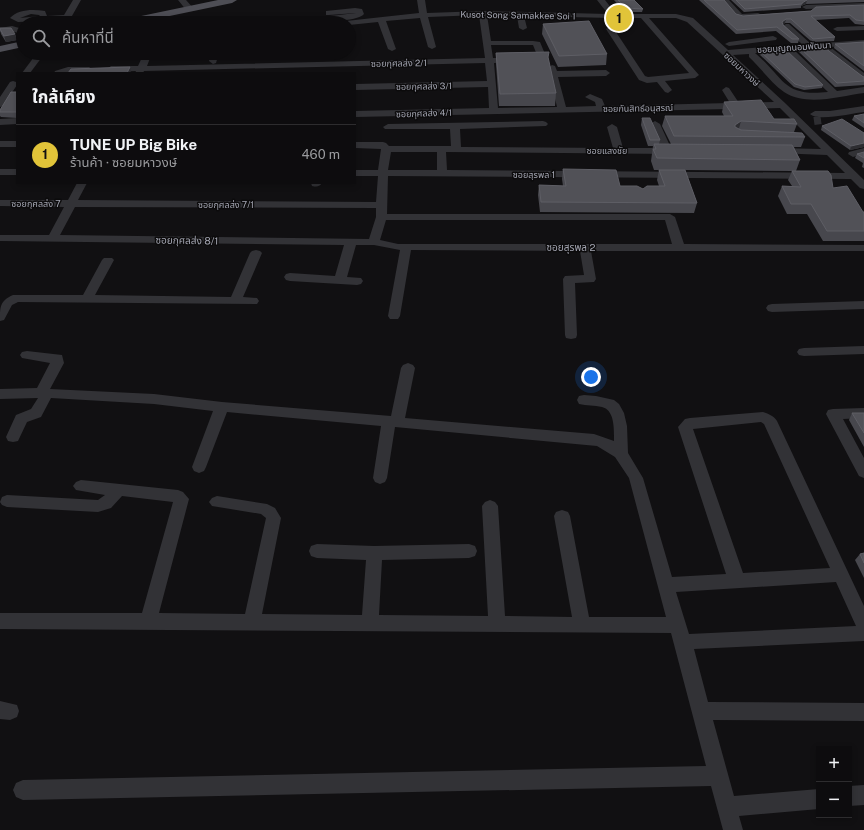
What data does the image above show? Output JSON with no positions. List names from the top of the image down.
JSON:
{
  "streets": {
    "street": [
      "Kusot Song Samakkee Soi 1",
      "ซอยบุญถนอมพัฒนา",
      "ซอยกุศลส่ง 2/1",
      "ซอยมหาวงษ์",
      "ซอยกุศลส่ง 3/1",
      "ซอยกันสิทธ์อนุสรณ์",
      "ซอยกุศลส่ง 4/1",
      "ซอยแสงชัย",
      "ซอยสุรพล 1",
      "ซอยกุศลส่ง 7",
      "ซอยกุศลส่ง 7/1",
      "ซอยกุศลส่ง 8/1",
      "ซอยสุรพล 2"
    ]
  },
  "crossings": [
    ["Kusot Song Samakkee Soi 1", "ซอยมหาวงษ์"],
    ["ซอยบุญถนอมพัฒนา", "ซอยมหาวงษ์"],
    ["ซอยมหาวงษ์", "ซอยกันสิทธ์อนุสรณ์"],
    ["ซอยมหาวงษ์", "ซอยสุรพล 1"],
    ["ซอยกันสิทธ์อนุสรณ์", "ซอยกุศลส่ง 4/1"],
    ["ซอยกุศลส่ง 7", "ซอยกุศลส่ง 7/1"],
    ["ซอยกุศลส่ง 8/1", "ซอยสุรพล 2"]
  ],
  "page": {
    "pins": "1",
    "search": "ค้นหาที่นี่",
    "heading": "ใกล้เคียง",
    "list": [
      {
        "mark": "1",
        "name": "TUNE UP Big Bike",
        "note": "ร้านค้า · ซอยมหาวงษ์",
        "value": "460 m"
      }
    ],
    "map_buttons": ["+", "−"]
  }
}
